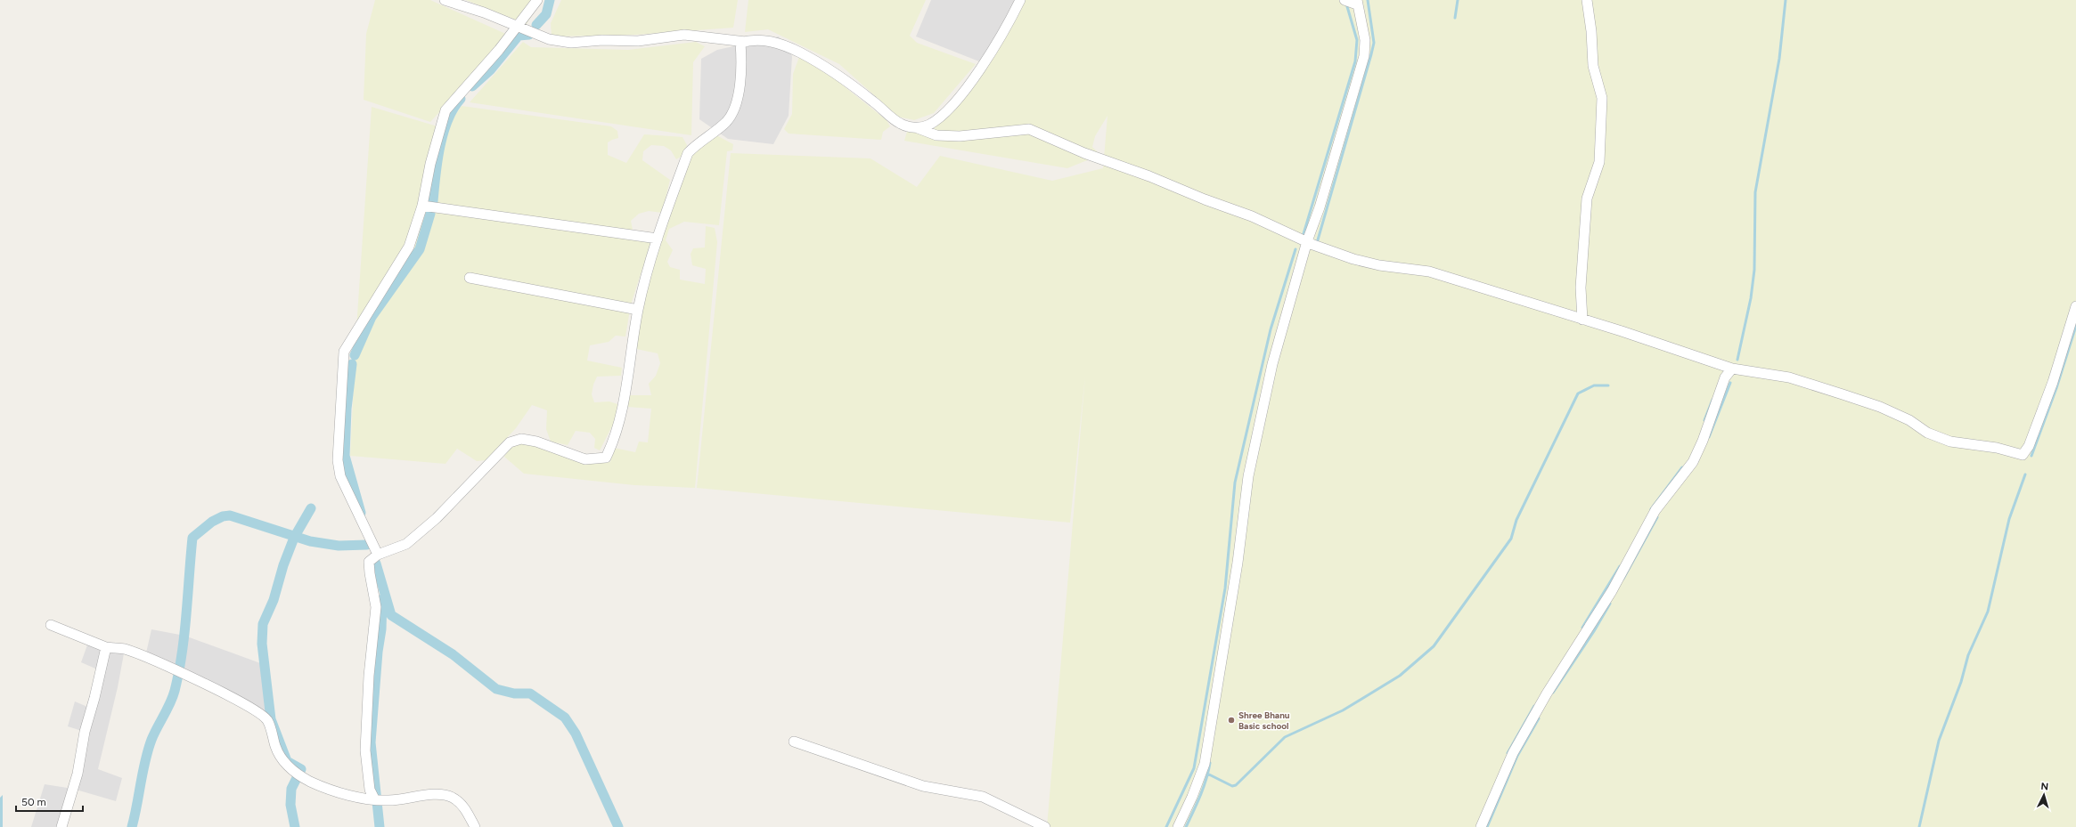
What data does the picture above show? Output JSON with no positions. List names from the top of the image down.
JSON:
{
  "places": ["Shree Bhanu Basic school"],
  "scale_bar": "50 m",
  "north": "top"
}
